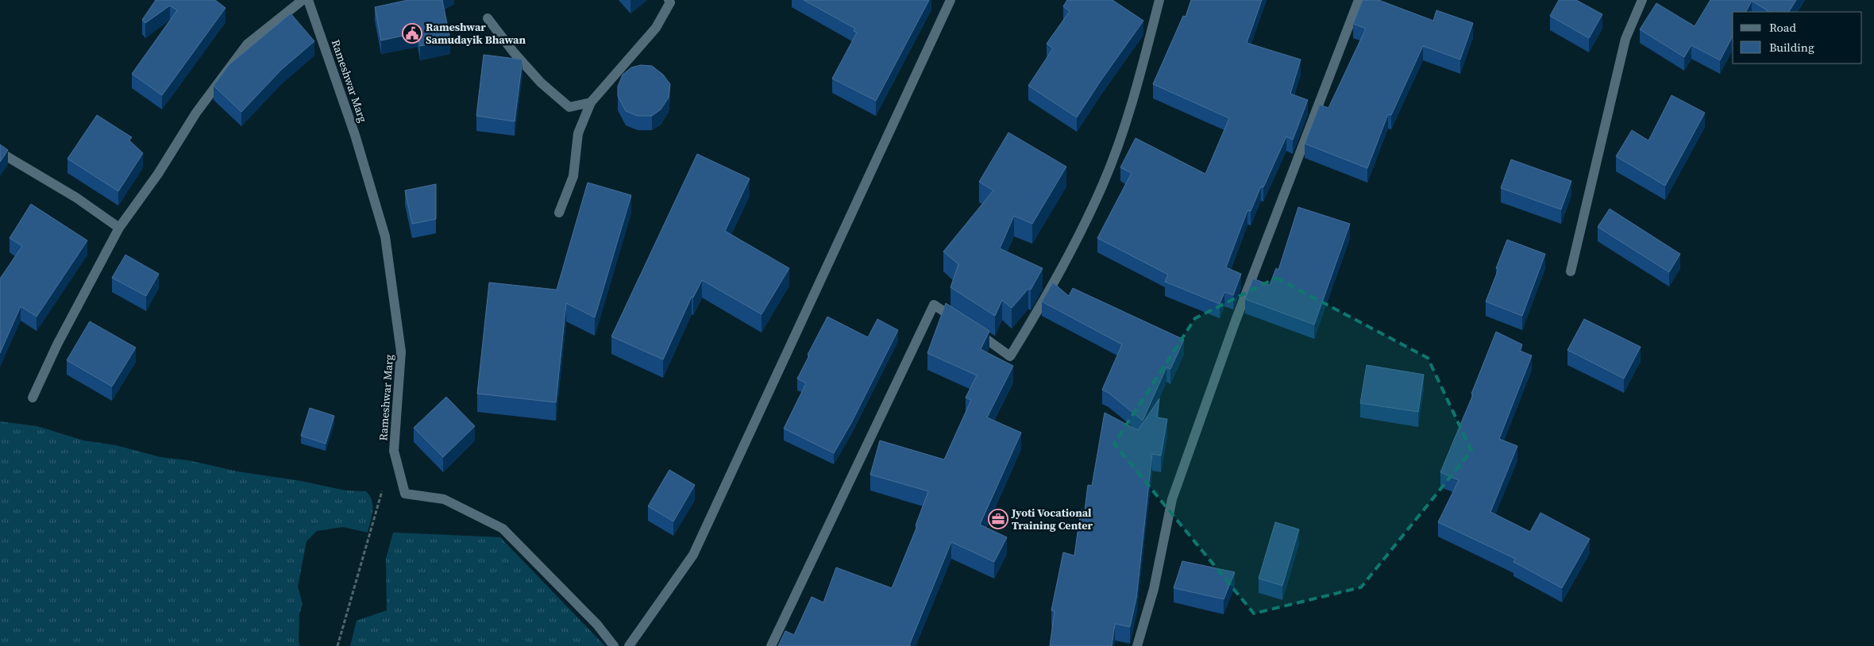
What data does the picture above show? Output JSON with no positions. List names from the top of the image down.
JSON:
{
  "streets": {
    "street": ["Rameshwar Marg"]
  },
  "places": {
    "public building": ["Rameshwar Samudayik Bhawan"],
    "office": ["Jyoti Vocational Training Center"]
  },
  "legend": ["Road", "Building"]
}
